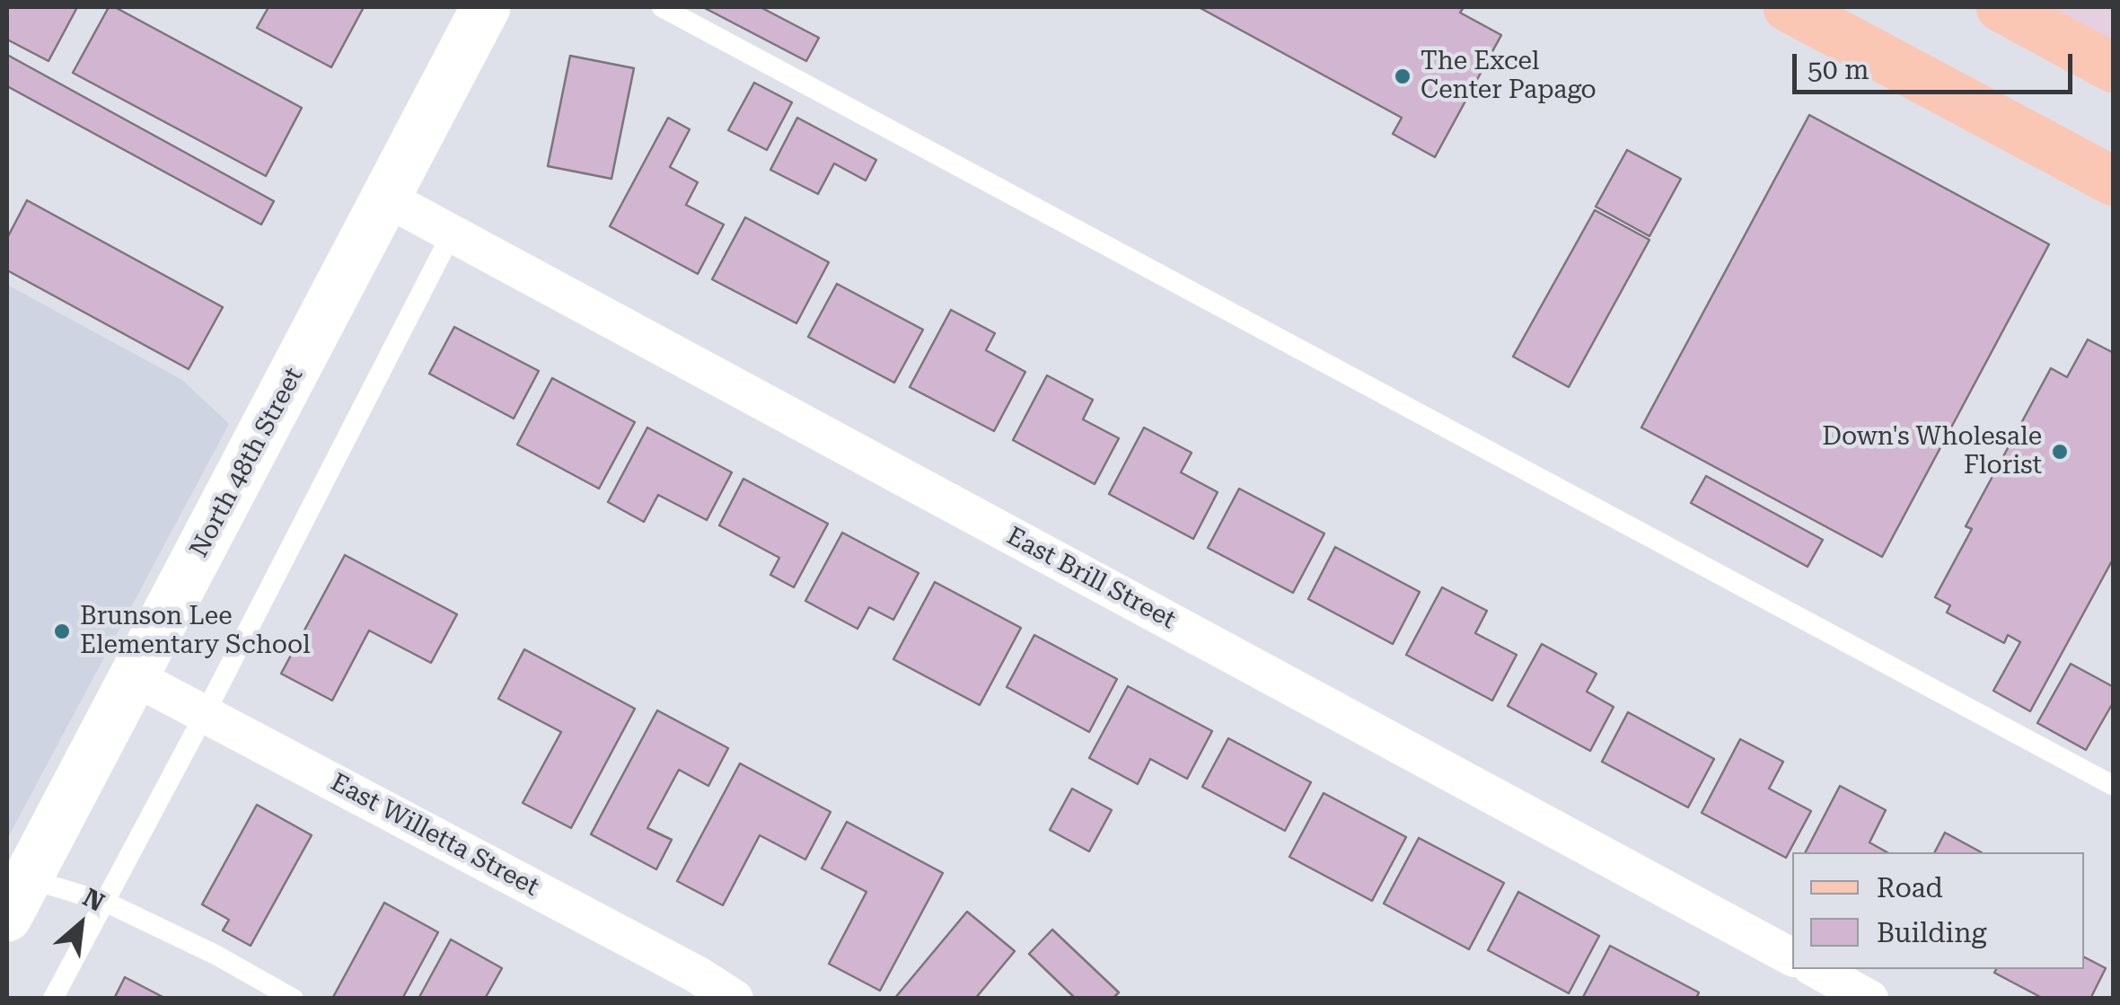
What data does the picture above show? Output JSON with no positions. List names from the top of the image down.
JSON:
{
  "streets": {
    "street": ["North 48th Street", "East Brill Street", "East Willetta Street"]
  },
  "crossings": [
    ["North 48th Street", "East Brill Street"],
    ["North 48th Street", "East Willetta Street"]
  ],
  "places": ["The Excel Center Papago", "Down's Wholesale Florist", "Brunson Lee Elementary School"],
  "legend": ["Road", "Building"],
  "scale_bar": "50 m",
  "north": "top right"
}
